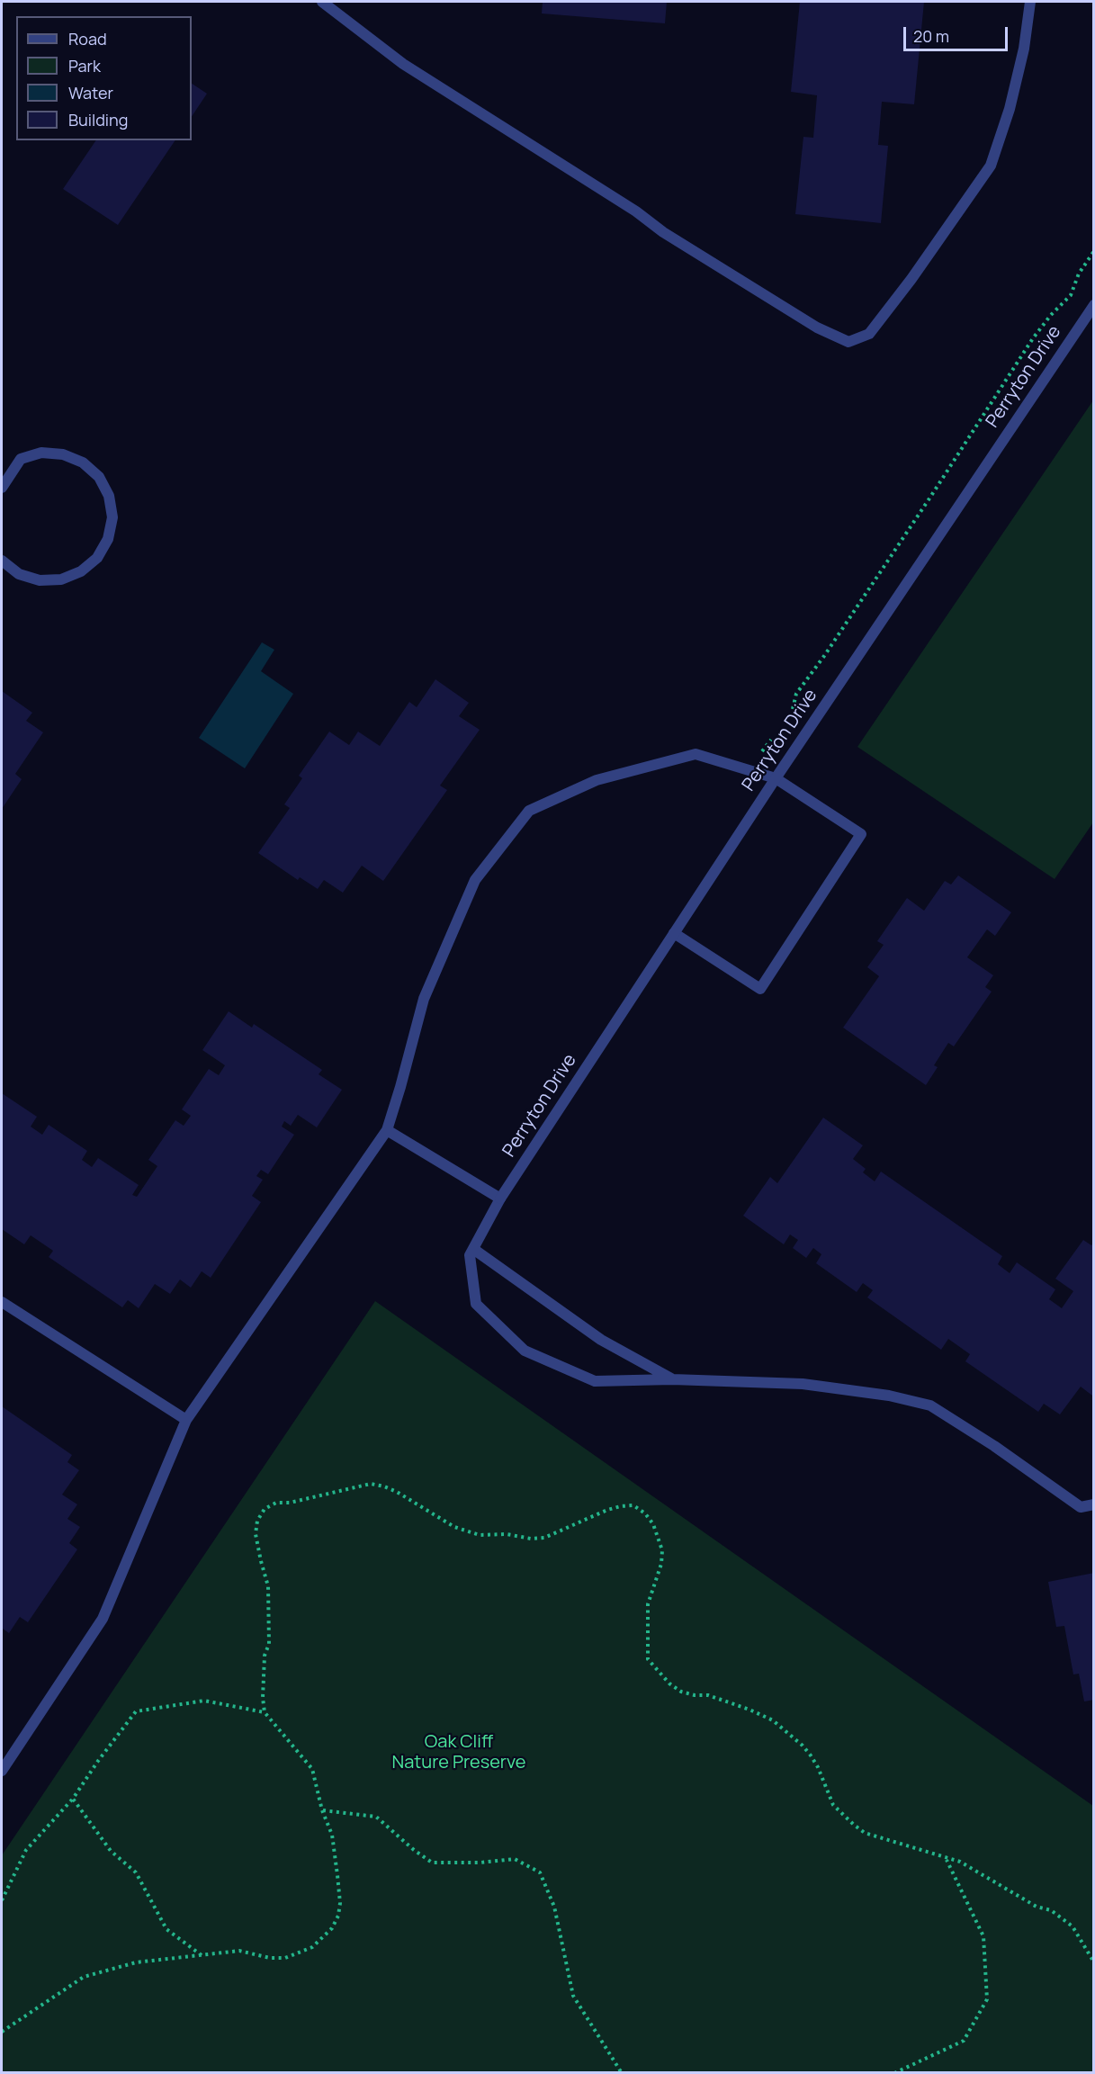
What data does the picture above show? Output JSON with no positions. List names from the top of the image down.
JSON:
{
  "streets": {
    "street": ["Perryton Drive"]
  },
  "parks": ["Oak Cliff Nature Preserve"],
  "legend": [
    "Road",
    "Park",
    "Water",
    "Building"
  ],
  "scale_bar": "20 m"
}
